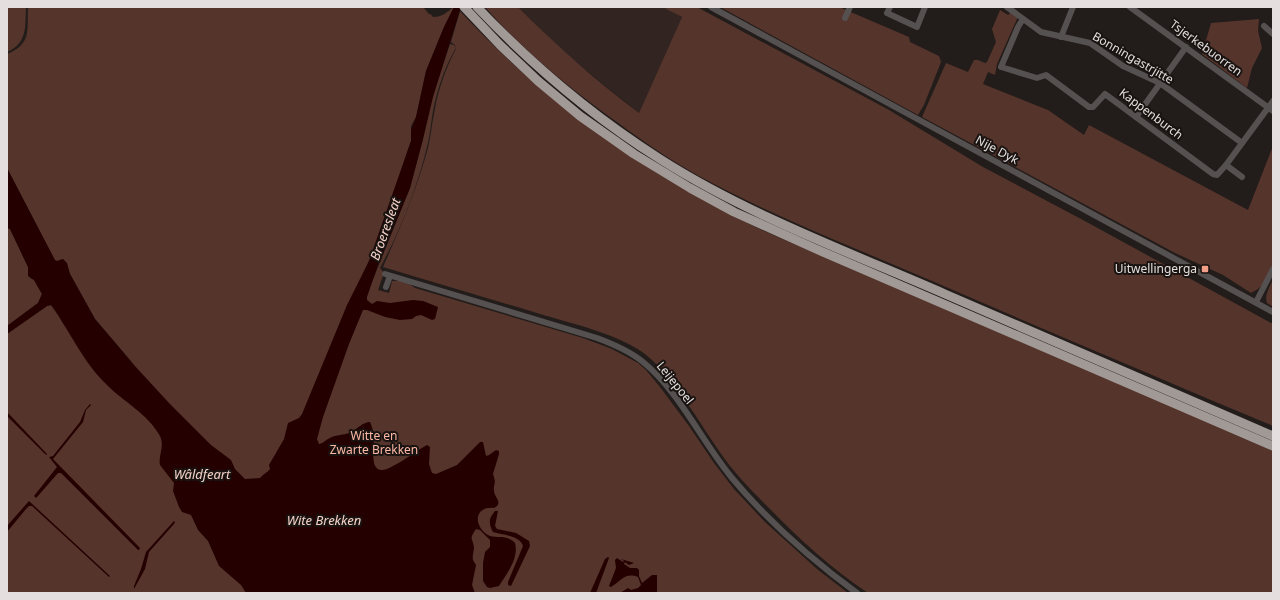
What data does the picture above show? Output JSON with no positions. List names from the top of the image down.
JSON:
{
  "streets": {
    "street": [
      "Tsjerkebuorren",
      "Bonningastrjitte",
      "Kappenburch",
      "Nije Dyk",
      "Leijepoel"
    ]
  },
  "crossings": [
    ["Bonningastrjitte", "Kappenburch"]
  ],
  "water": ["Broeresleat", "Wâldfeart", "Wite Brekken"],
  "parks": ["Witte en Zwarte Brekken"],
  "places": {
    "transit": ["Uitwellingerga"]
  }
}
